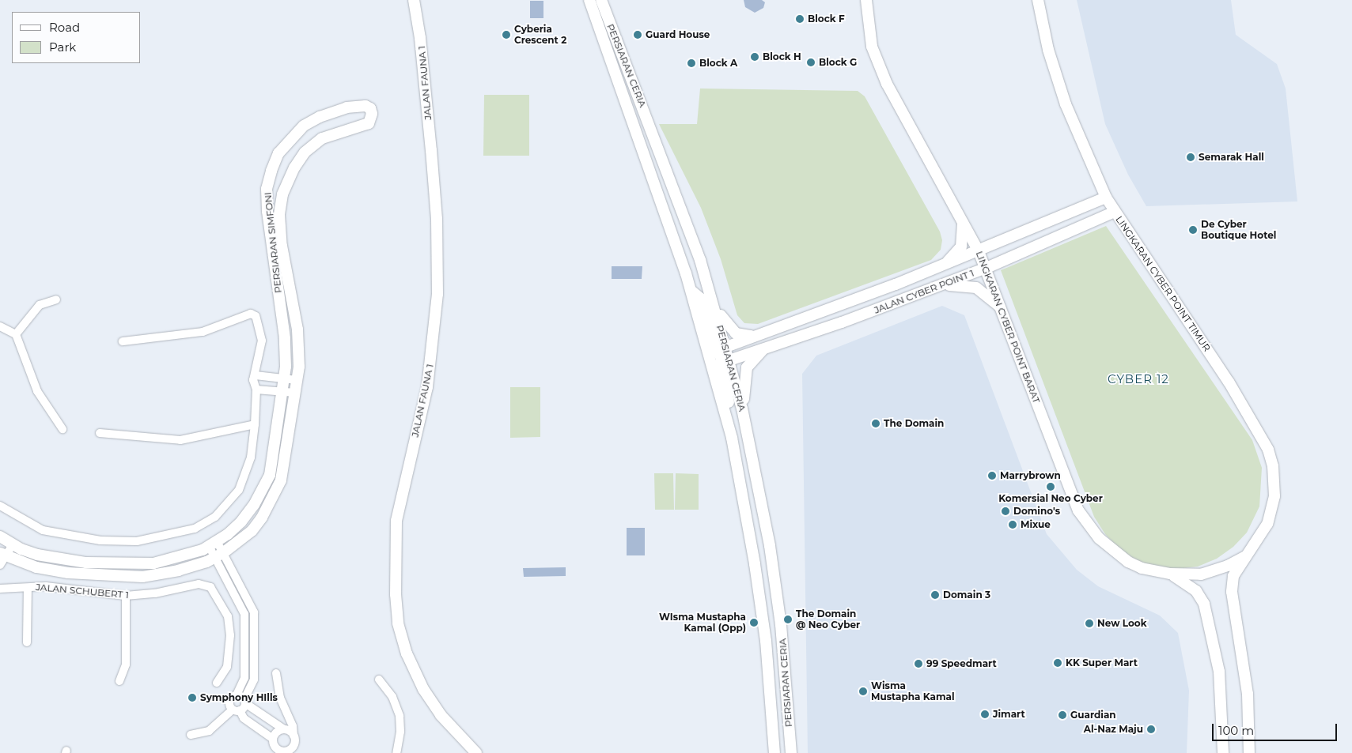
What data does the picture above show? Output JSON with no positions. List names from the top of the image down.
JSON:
{
  "streets": {
    "street": [
      "PERSIARAN CERIA",
      "JALAN FAUNA 1",
      "PERSIARAN SIMFONI",
      "LINGKARAN CYBER POINT TIMUR",
      "JALAN CYBER POINT 1",
      "LINGKARAN CYBER POINT BARAT",
      "JALAN SCHUBERT 1"
    ]
  },
  "crossings": [
    ["PERSIARAN CERIA", "JALAN CYBER POINT 1"],
    ["LINGKARAN CYBER POINT TIMUR", "JALAN CYBER POINT 1"],
    ["JALAN CYBER POINT 1", "LINGKARAN CYBER POINT BARAT"]
  ],
  "districts": ["CYBER 12"],
  "places": [
    "Block F",
    "Cyberia Crescent 2",
    "Guard House",
    "Block H",
    "Block G",
    "Block A",
    "Semarak Hall",
    "De Cyber Boutique Hotel",
    "The Domain",
    "Marrybrown",
    "Komersial Neo Cyber",
    "Domino's",
    "Mixue",
    "Domain 3",
    "The Domain @ Neo Cyber",
    "WIsma Mustapha Kamal (Opp)",
    "New Look",
    "KK Super Mart",
    "99 Speedmart",
    "Wisma Mustapha Kamal",
    "Symphony HIlls",
    "Jimart",
    "Guardian",
    "Al-Naz Maju"
  ],
  "legend": ["Road", "Park"],
  "scale_bar": "100 m"
}
